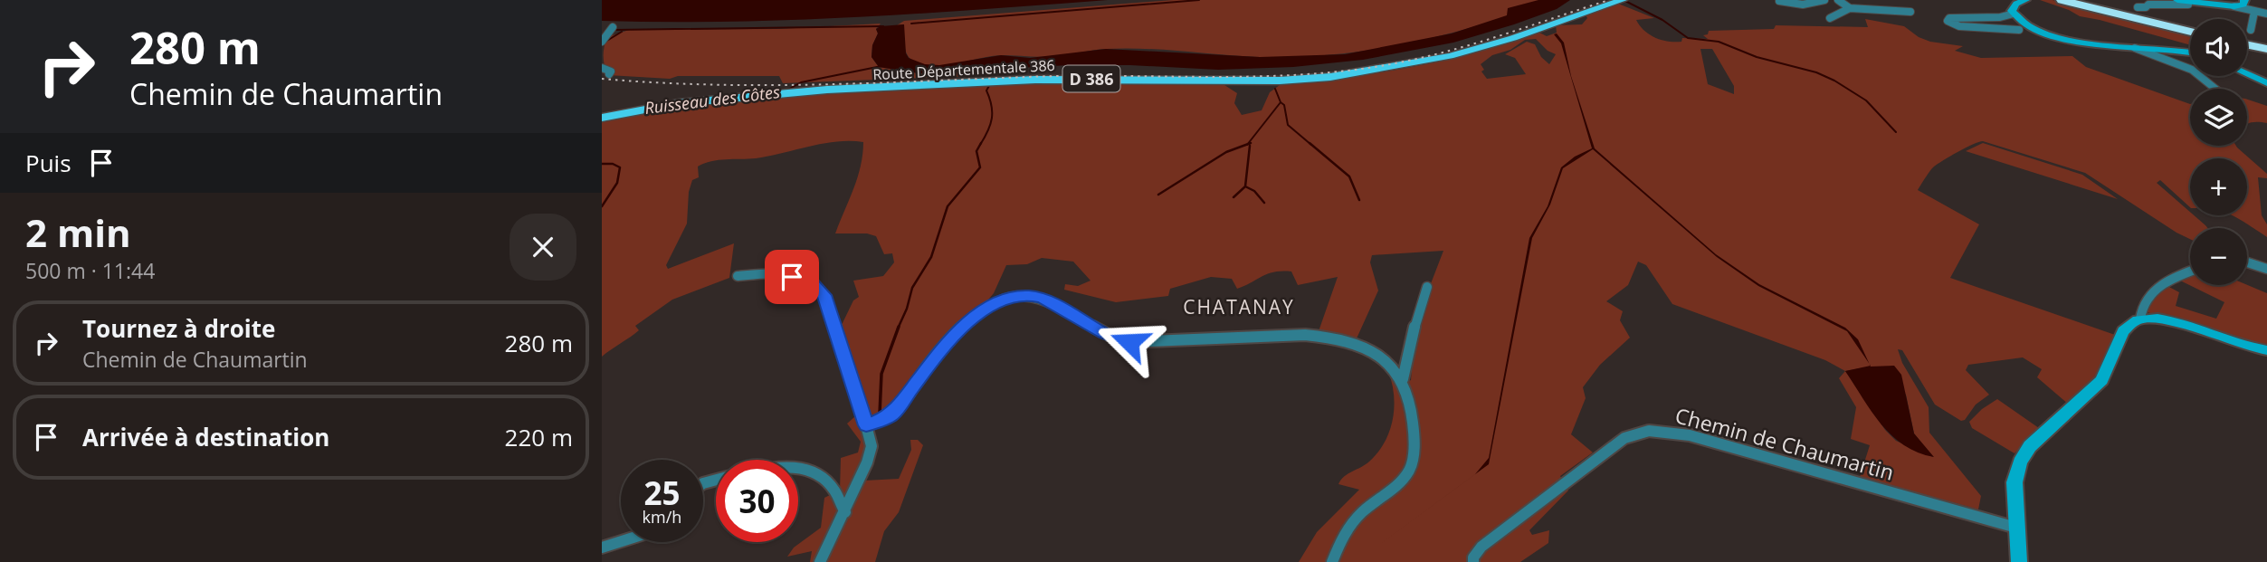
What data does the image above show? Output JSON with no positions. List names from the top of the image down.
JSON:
{
  "streets": {
    "main road": ["Route Départementale 386", "D 386"],
    "street": ["Chemin de Chaumartin"]
  },
  "districts": ["CHATANAY"],
  "water": ["Ruisseau des Côtes"],
  "page": {
    "turn": ["280 m", "Chemin de Chaumartin"],
    "map_buttons": ["+", "−"],
    "then": "Puis",
    "heading": ["2 min", "500 m · 11:44"],
    "list": [
      {
        "name": "Tournez à droite",
        "note": "Chemin de Chaumartin",
        "value": "280 m"
      },
      {
        "name": "Arrivée à destination",
        "value": "220 m"
      }
    ],
    "speed": "25 km/h",
    "limit": "30"
  }
}
